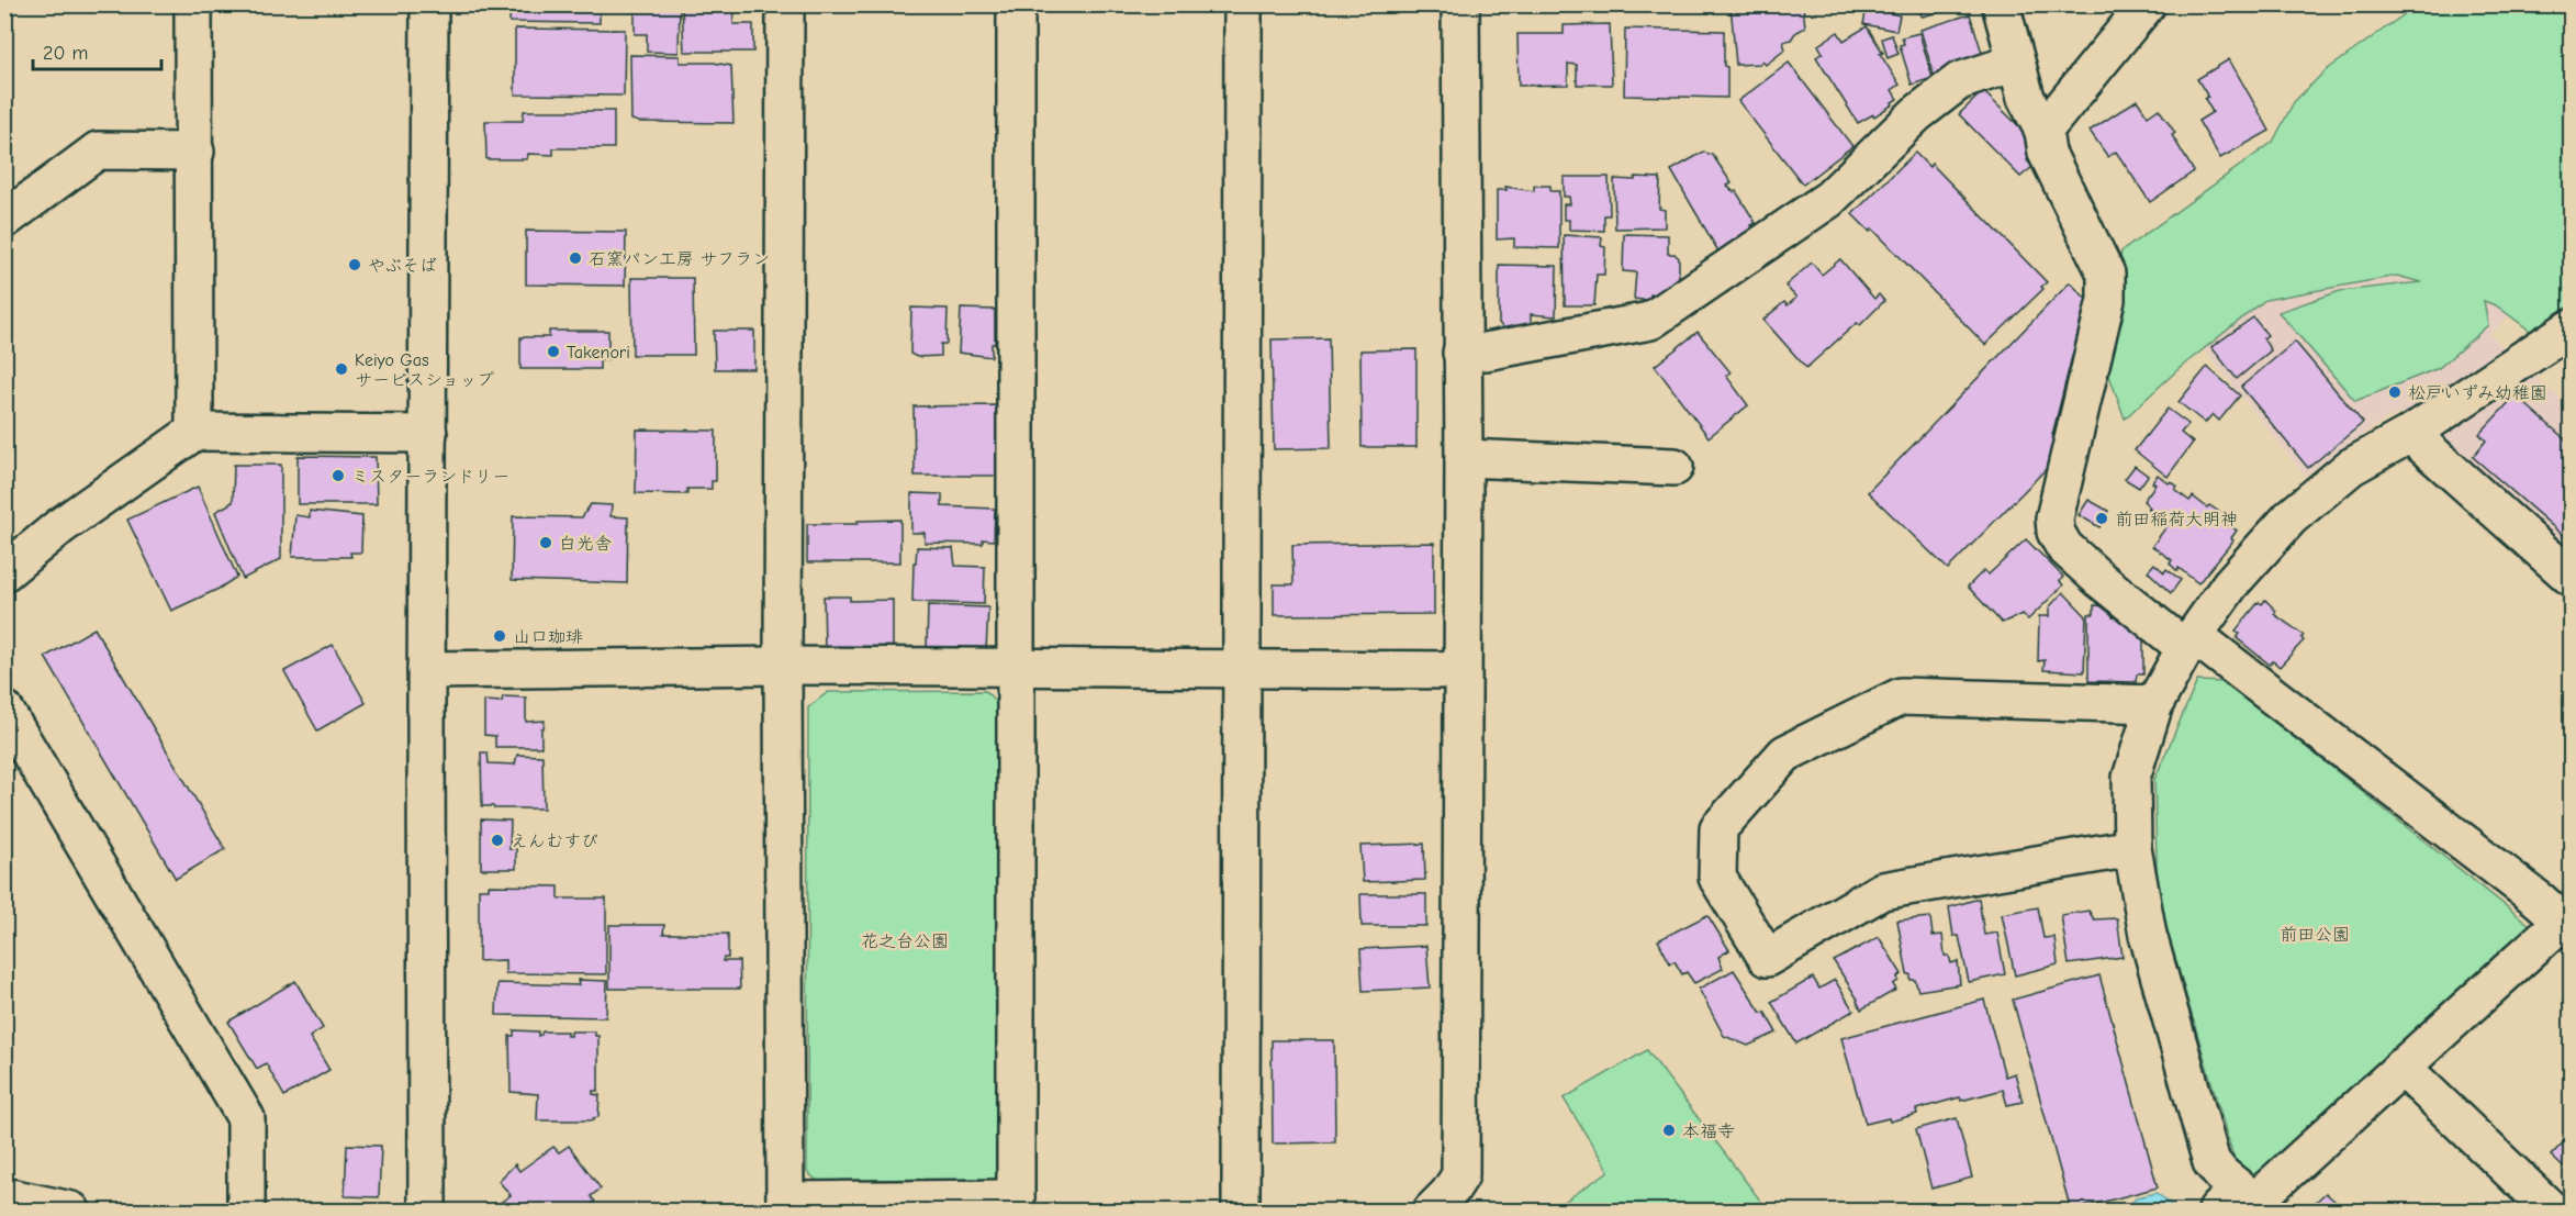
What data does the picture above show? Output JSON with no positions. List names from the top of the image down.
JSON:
{
  "parks": ["前田公園", "花之台公園"],
  "places": [
    "石窯パン工房 サフラン",
    "やぶそば",
    "Takenori",
    "Keiyo Gas サービスショップ",
    "松戸いずみ幼稚園",
    "ミスターランドリー",
    "前田稲荷大明神",
    "白光舎",
    "山口珈琲",
    "えんむすび",
    "本福寺"
  ],
  "scale_bar": "20 m"
}
